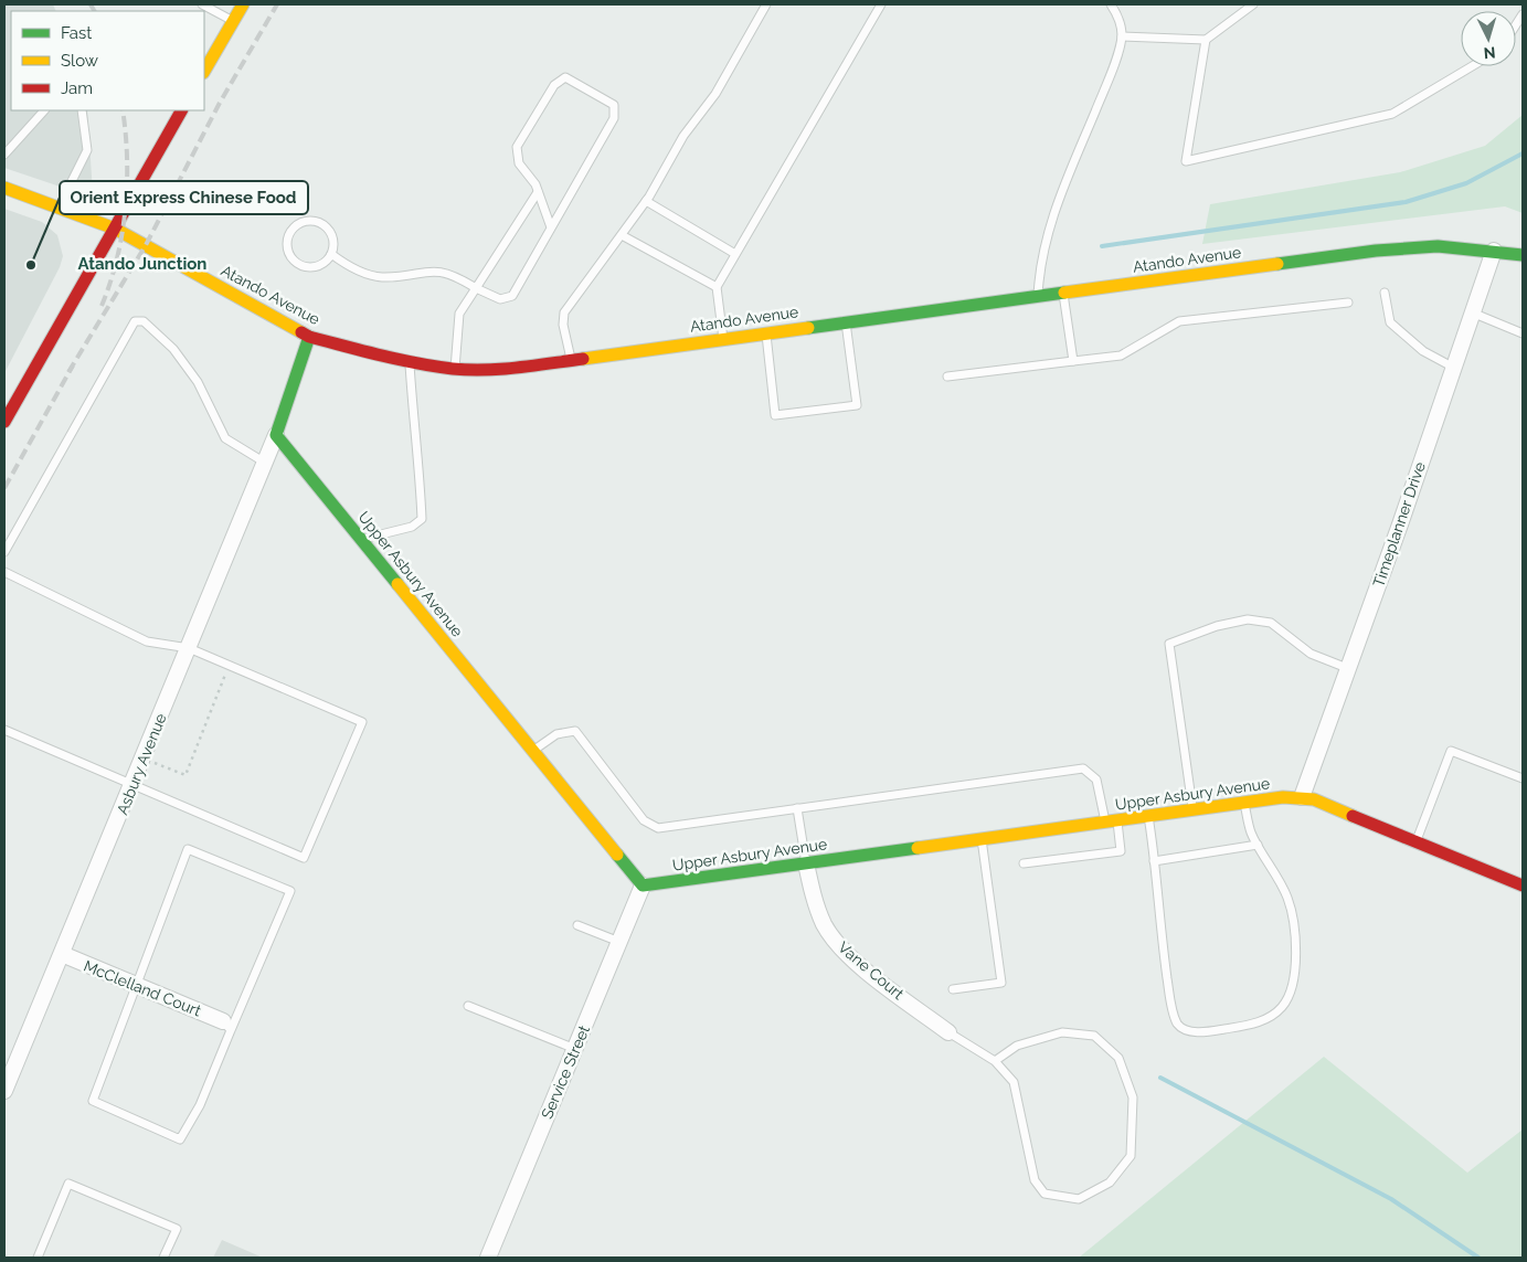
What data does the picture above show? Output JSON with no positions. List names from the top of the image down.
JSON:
{
  "streets": {
    "main road": ["Atando Avenue", "Upper Asbury Avenue"],
    "street": [
      "Timeplanner Drive",
      "Asbury Avenue",
      "Vane Court",
      "McClelland Court",
      "Service Street"
    ]
  },
  "crossings": [
    ["Atando Avenue", "Timeplanner Drive"],
    ["Timeplanner Drive", "Upper Asbury Avenue"],
    ["Upper Asbury Avenue", "Asbury Avenue"],
    ["Upper Asbury Avenue", "Vane Court"],
    ["Upper Asbury Avenue", "Service Street"],
    ["Asbury Avenue", "McClelland Court"]
  ],
  "districts": ["Atando Junction"],
  "places": ["Orient Express Chinese Food"],
  "legend": ["Fast", "Slow", "Jam"],
  "north": "bottom"
}
